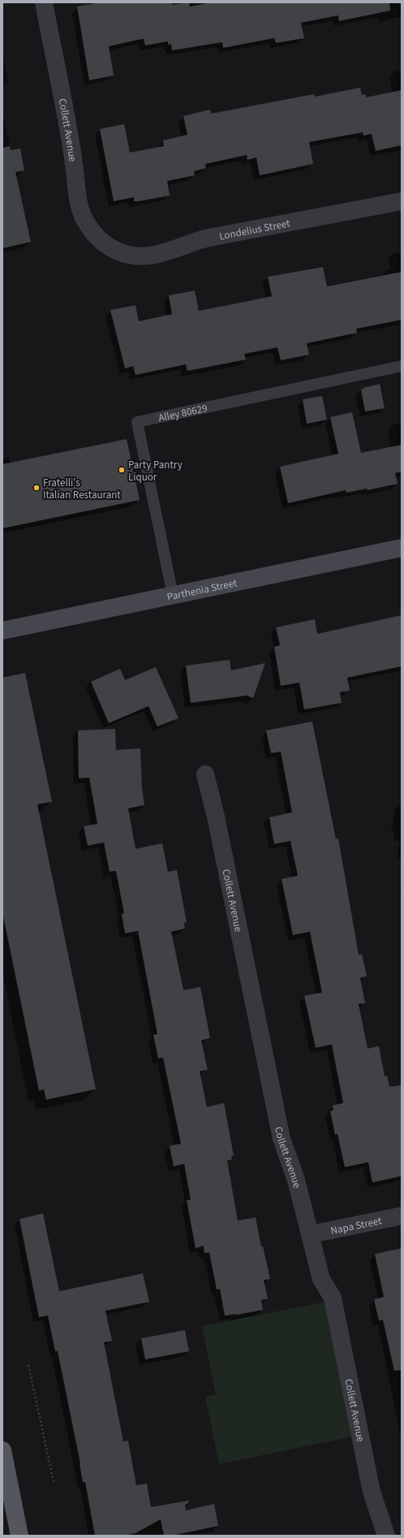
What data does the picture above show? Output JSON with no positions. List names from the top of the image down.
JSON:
{
  "streets": {
    "main road": ["Parthenia Street"],
    "street": ["Collett Avenue", "Londelius Street", "Napa Street"],
    "lane": ["Alley 80629"]
  },
  "crossings": [
    ["Collett Avenue", "Londelius Street"],
    ["Collett Avenue", "Napa Street"],
    ["Alley 80629", "Parthenia Street"]
  ],
  "places": ["Party Pantry Liquor", "Fratelli's Italian Restaurant"]
}
